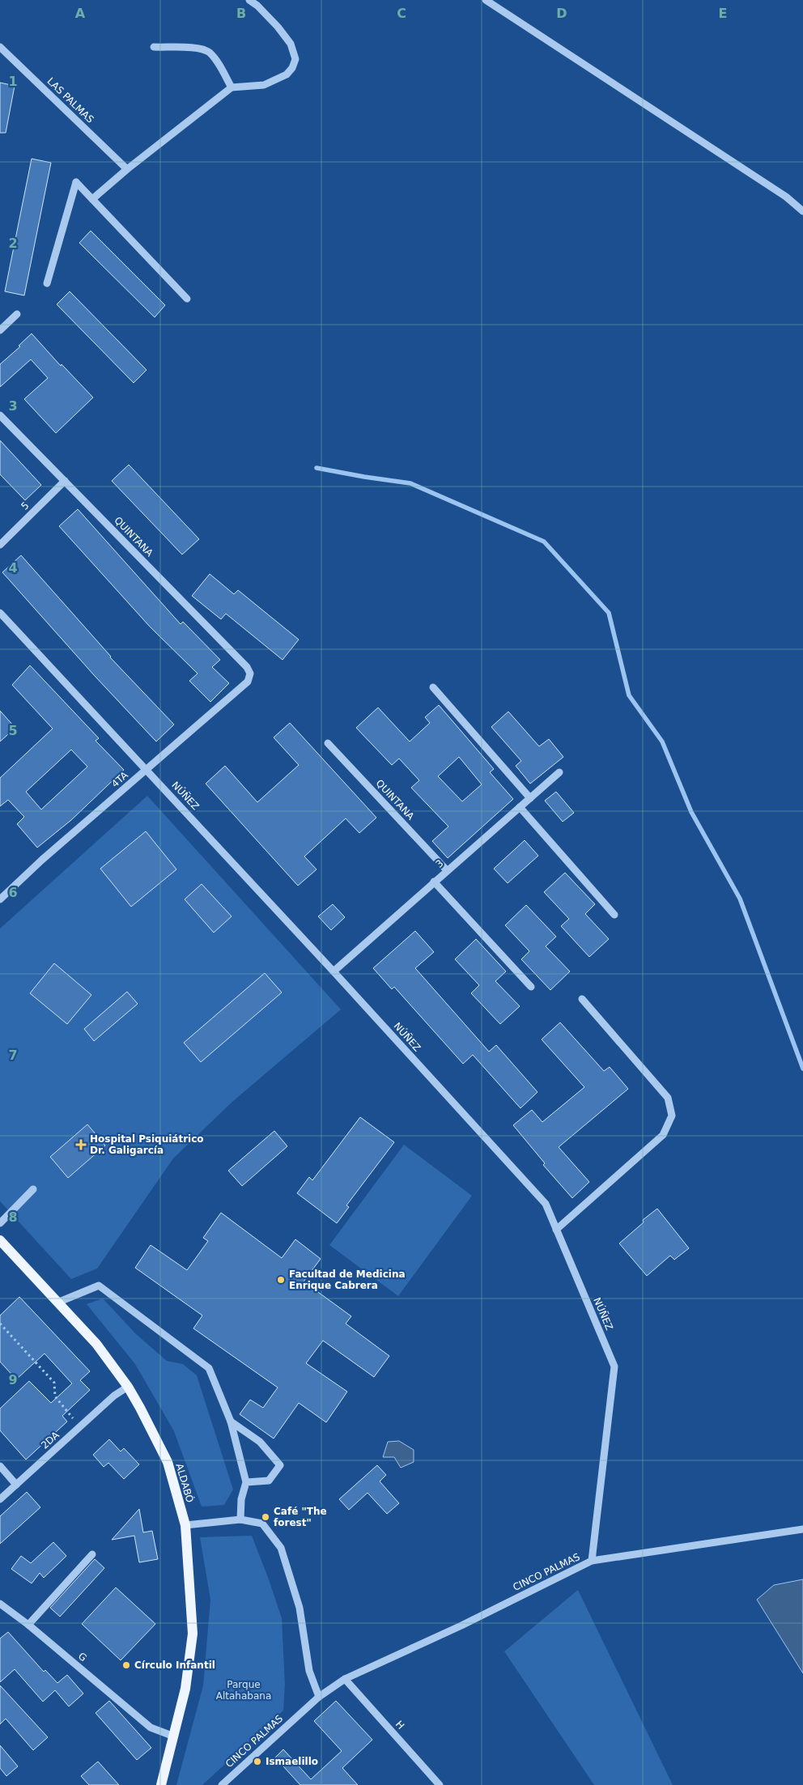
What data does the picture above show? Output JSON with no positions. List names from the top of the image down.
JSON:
{
  "streets": {
    "main road": ["ALDABÓ"],
    "street": [
      "LAS PALMAS",
      "5",
      "QUINTANA",
      "4TA",
      "NÚÑEZ",
      "3",
      "2DA",
      "CINCO PALMAS",
      "G",
      "H"
    ]
  },
  "crossings": [
    ["5", "QUINTANA"],
    ["QUINTANA", "4TA"],
    ["QUINTANA", "3"],
    ["4TA", "NÚÑEZ"],
    ["NÚÑEZ", "3"],
    ["NÚÑEZ", "CINCO PALMAS"],
    ["2DA", "ALDABÓ"],
    ["ALDABÓ", "G"],
    ["CINCO PALMAS", "H"]
  ],
  "parks": ["Parque Altahabana"],
  "places": {
    "health": ["Hospital Psiquiátrico Dr. Galigarcía"],
    "other": [
      "Facultad de Medicina Enrique Cabrera",
      "Café \"The forest\"",
      "Círculo Infantil",
      "Ismaelillo"
    ]
  },
  "grid": {
    "columns": [
      "A",
      "B",
      "C",
      "D",
      "E"
    ],
    "rows": [
      "1",
      "2",
      "3",
      "4",
      "5",
      "6",
      "7",
      "8",
      "9"
    ]
  }
}
